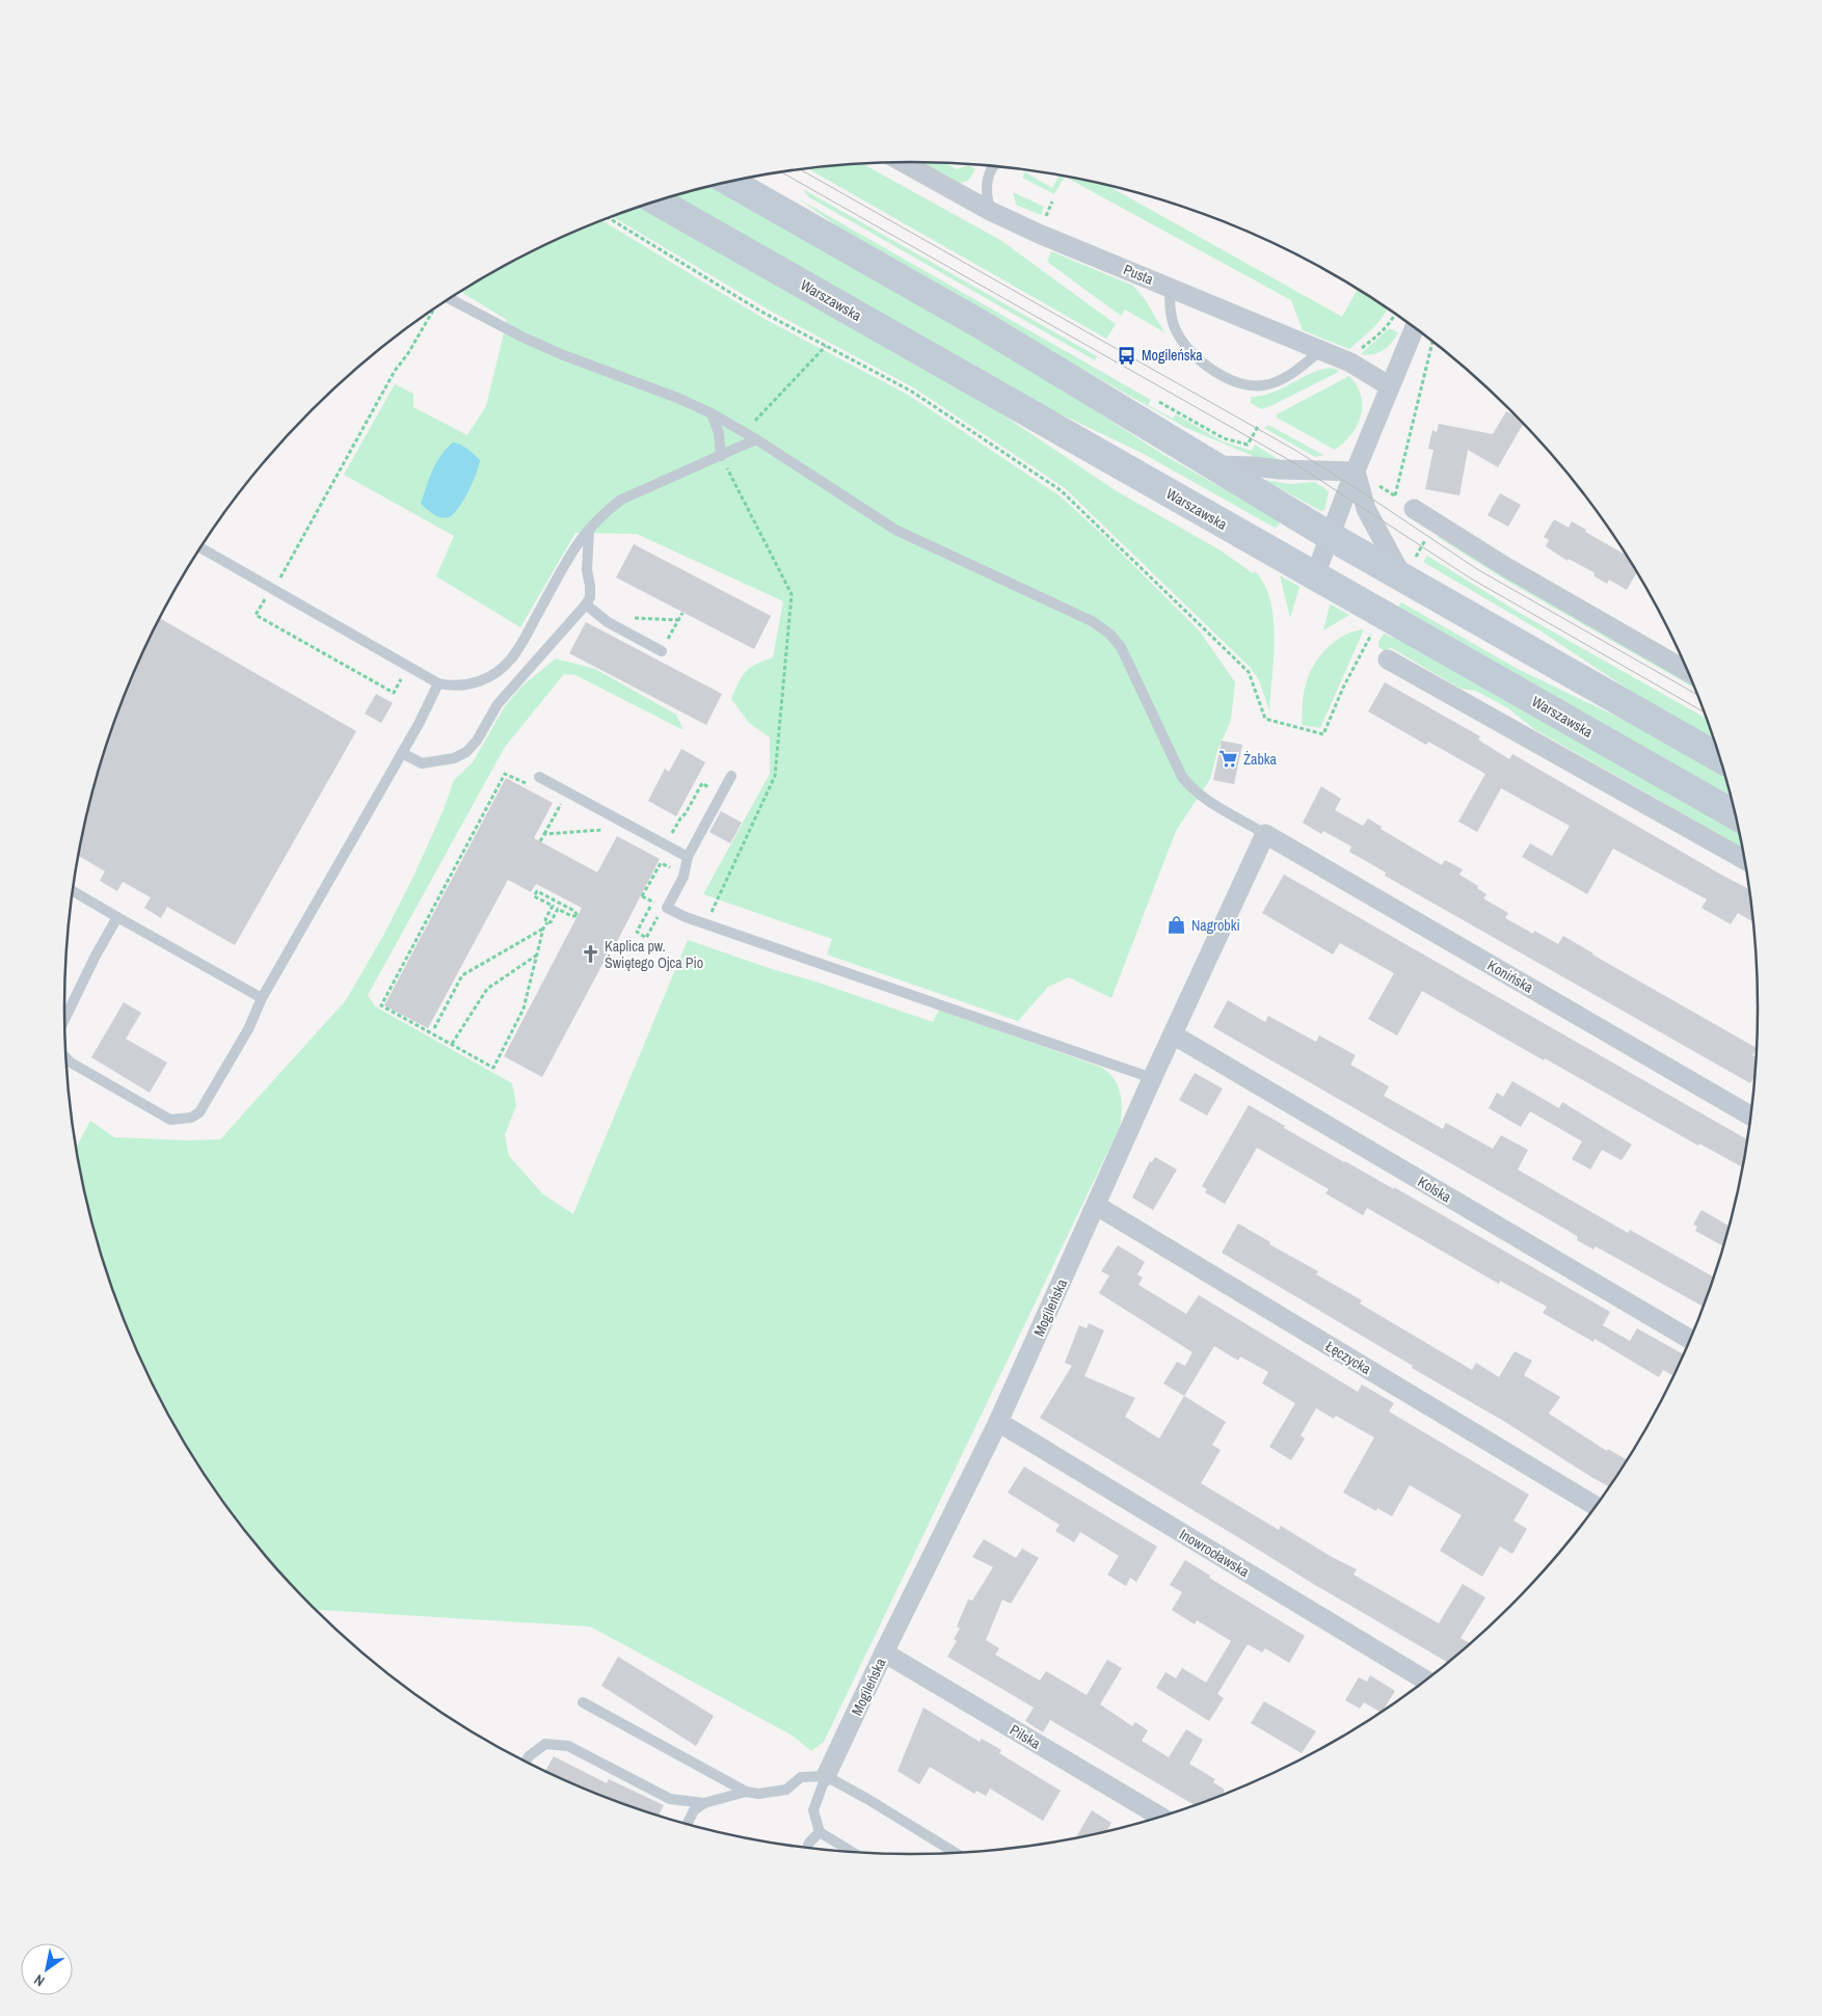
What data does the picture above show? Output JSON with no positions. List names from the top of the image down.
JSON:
{
  "streets": {
    "main road": ["Warszawska"],
    "street": [
      "Pusta",
      "Konińska",
      "Kolska",
      "Mogileńska",
      "Łęczycka",
      "Inowrocławska",
      "Pilska"
    ]
  },
  "crossings": [
    ["Konińska", "Mogileńska"],
    ["Kolska", "Mogileńska"],
    ["Mogileńska", "Łęczycka"],
    ["Mogileńska", "Inowrocławska"],
    ["Mogileńska", "Pilska"]
  ],
  "places": {
    "bus stop": ["Mogileńska"],
    "supermarket": ["Żabka"],
    "shop": ["Nagrobki"],
    "church": ["Kaplica pw. Świętego Ojca Pio"]
  },
  "north": "bottom left"
}
